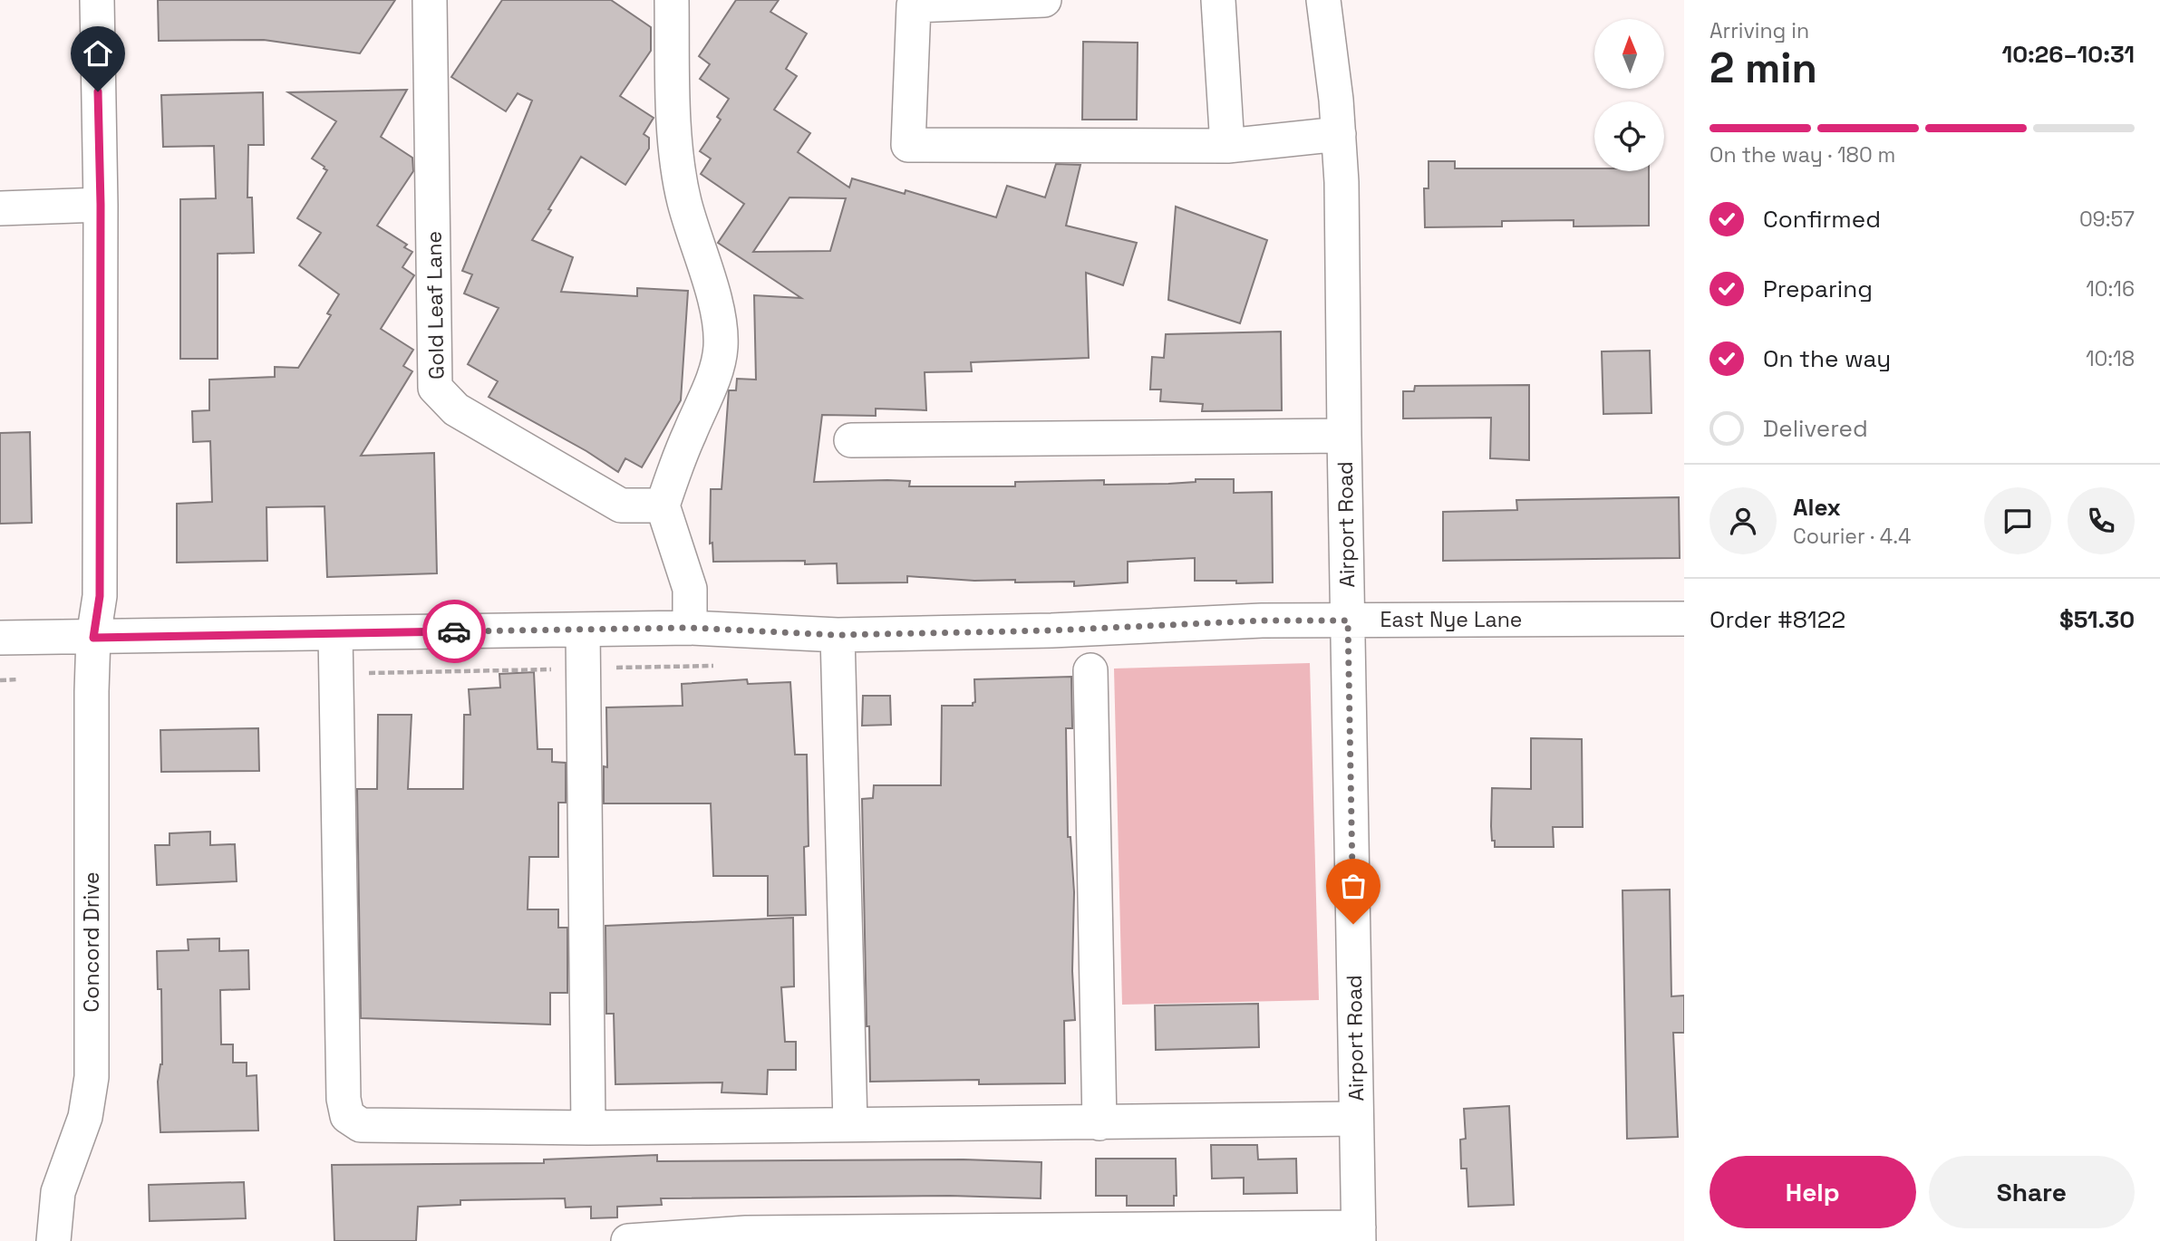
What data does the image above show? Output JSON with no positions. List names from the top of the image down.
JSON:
{
  "streets": {
    "street": [
      "Gold Leaf Lane",
      "Airport Road",
      "East Nye Lane",
      "Concord Drive"
    ]
  },
  "crossings": [
    ["Airport Road", "East Nye Lane"],
    ["East Nye Lane", "Concord Drive"]
  ],
  "north": "top",
  "page": {
    "heading": ["2 min", "Arriving in", "10:26–10:31"],
    "panel": [
      "Alex",
      "Courier · 4.4",
      "Order #8122",
      "$51.30"
    ],
    "bar": "On the way · 180 m",
    "list": [
      ["Confirmed", "09:57"],
      ["Preparing", "10:16"],
      ["On the way", "10:18"],
      "Delivered"
    ],
    "buttons": ["Help", "Share"]
  }
}
